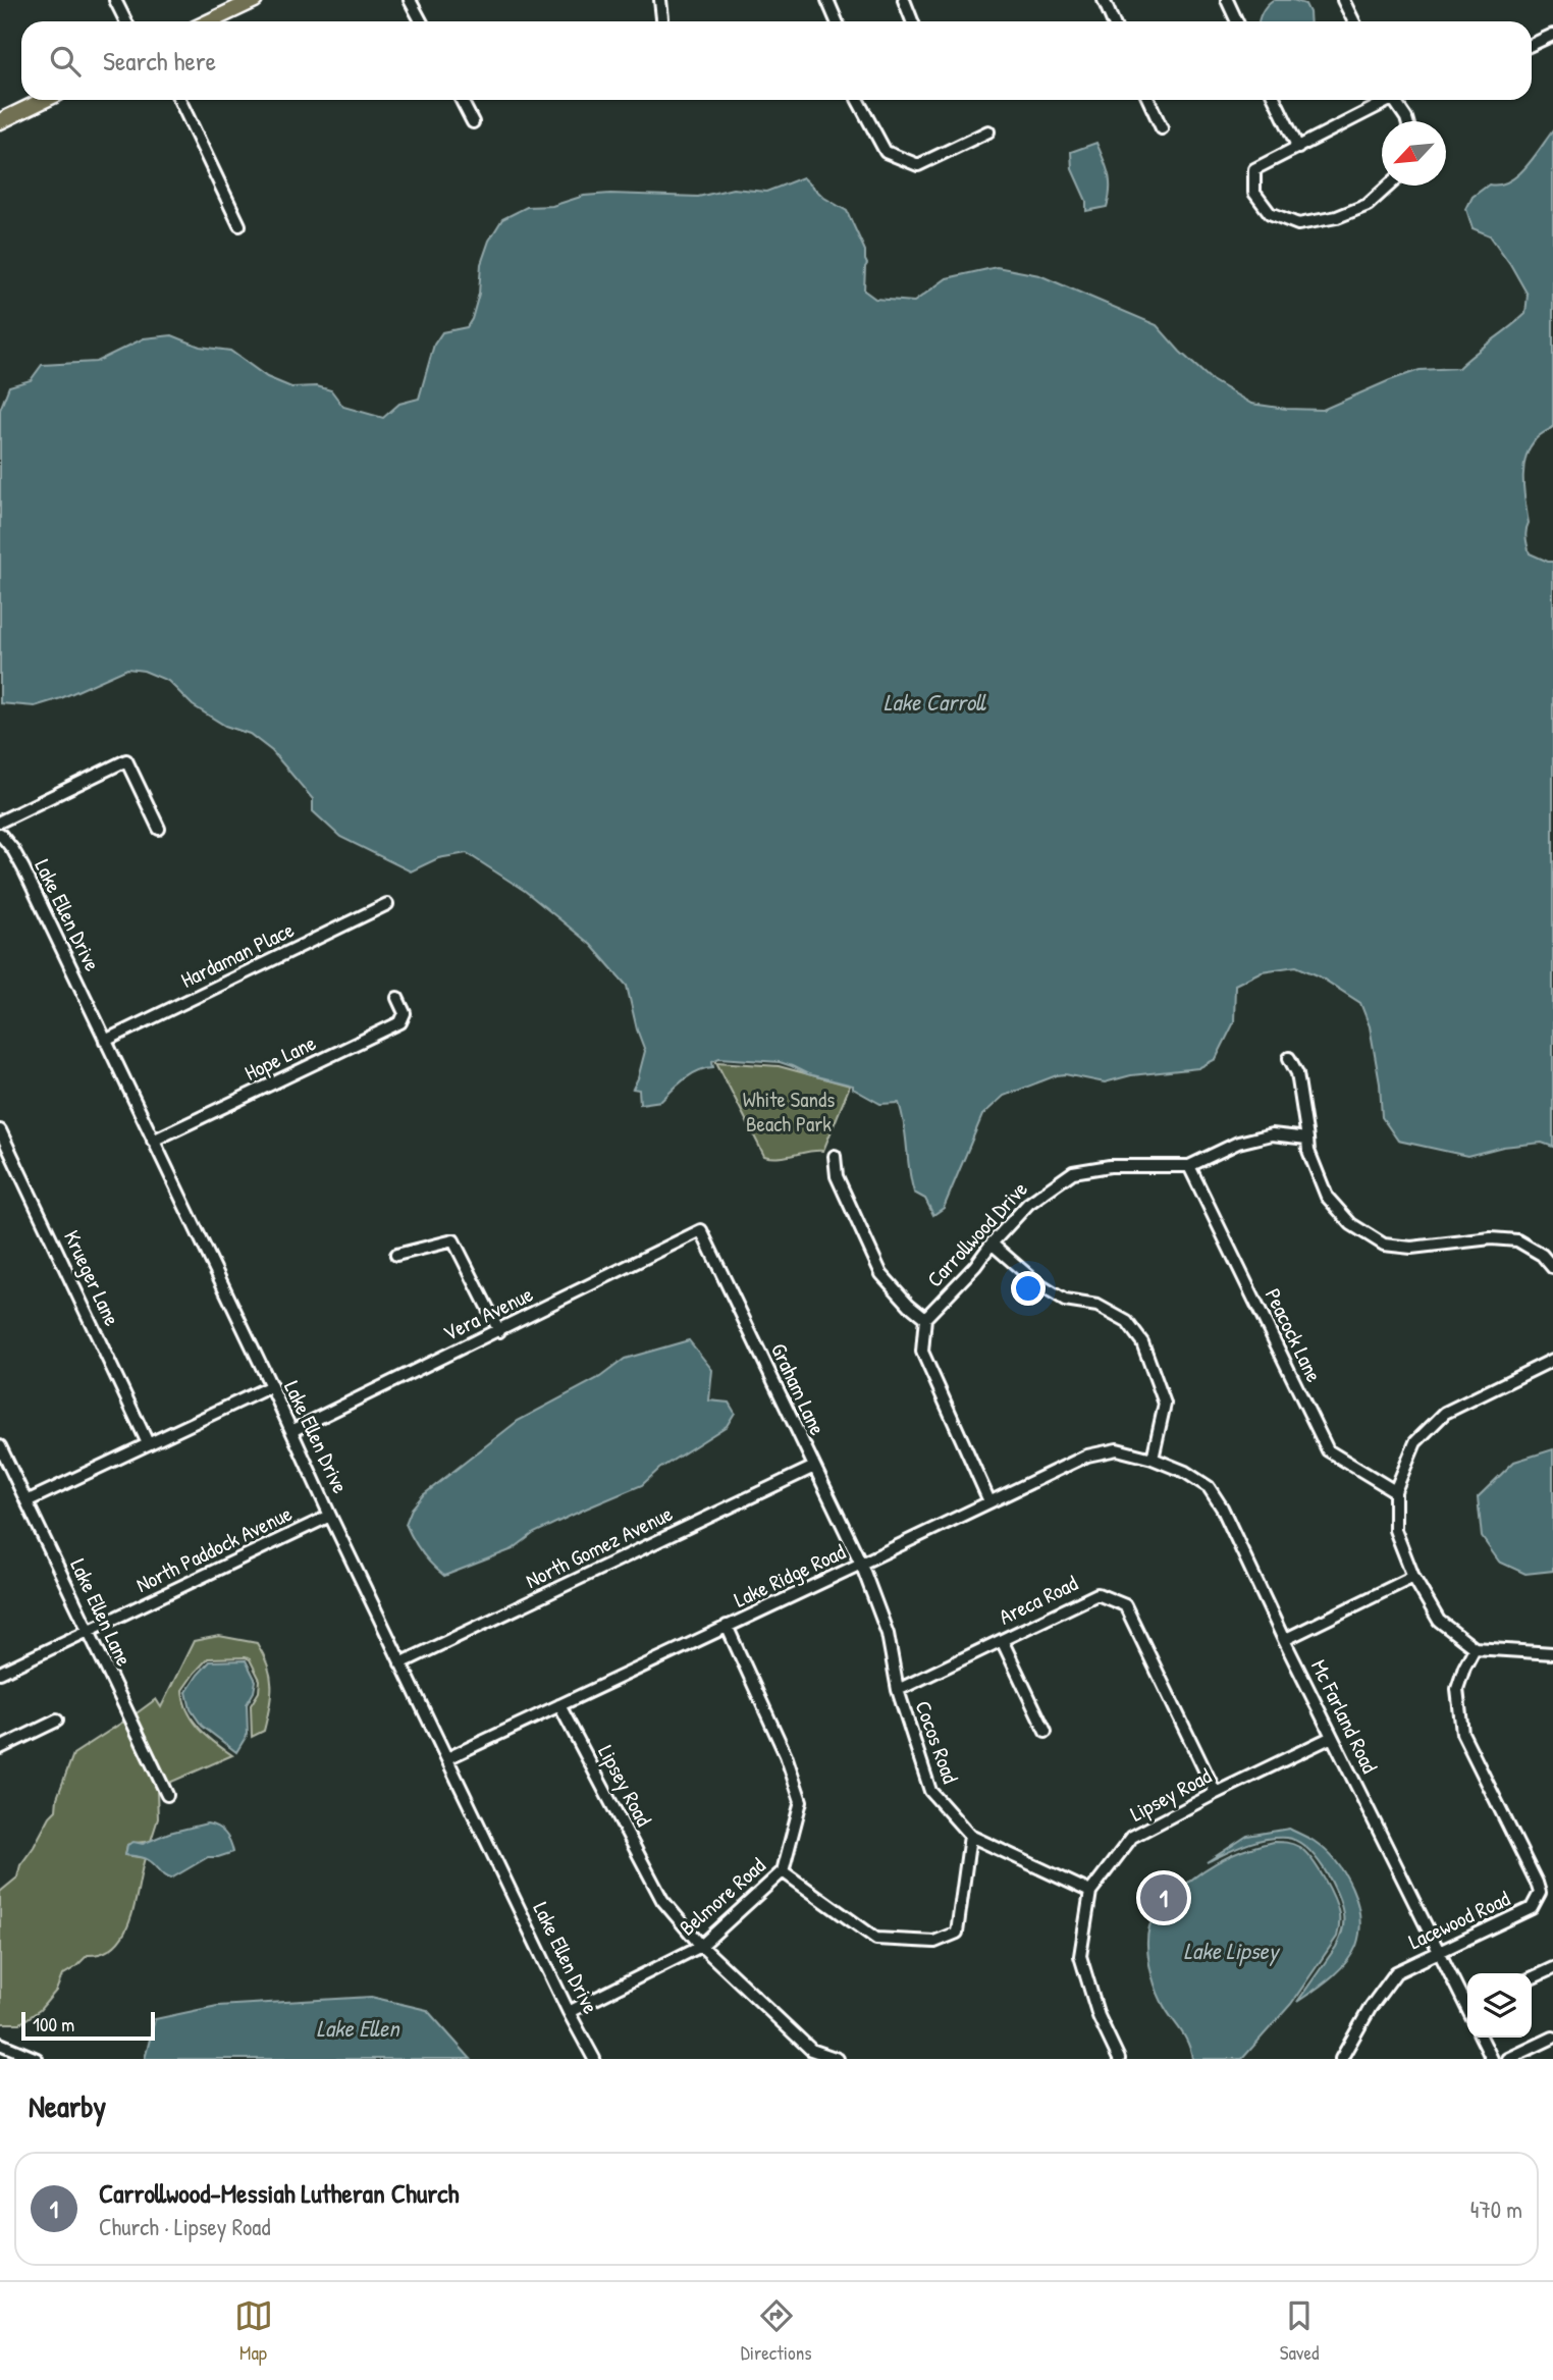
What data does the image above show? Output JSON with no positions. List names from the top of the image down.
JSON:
{
  "streets": {
    "street": [
      "Lake Ellen Drive",
      "Hardaman Place",
      "Hope Lane",
      "Carrollwood Drive",
      "Krueger Lane",
      "Vera Avenue",
      "Peacock Lane",
      "Graham Lane",
      "North Gomez Avenue",
      "North Paddock Avenue",
      "Lake Ridge Road",
      "Areca Road",
      "Lake Ellen Lane",
      "Mc Farland Road",
      "Cocos Road",
      "Lipsey Road",
      "Belmore Road",
      "Lacewood Road"
    ]
  },
  "crossings": [
    ["Lake Ellen Drive", "Hardaman Place"],
    ["Lake Ellen Drive", "Hope Lane"],
    ["Lake Ellen Drive", "Vera Avenue"],
    ["Lake Ellen Drive", "North Gomez Avenue"],
    ["Lake Ellen Drive", "North Paddock Avenue"],
    ["Lake Ellen Drive", "Lake Ridge Road"],
    ["Lake Ellen Drive", "Belmore Road"],
    ["Carrollwood Drive", "Peacock Lane"],
    ["Carrollwood Drive", "Lake Ridge Road"],
    ["Vera Avenue", "Graham Lane"],
    ["Graham Lane", "North Gomez Avenue"],
    ["Graham Lane", "Lake Ridge Road"],
    ["Graham Lane", "Cocos Road"],
    ["North Paddock Avenue", "Lake Ellen Lane"],
    ["Lake Ridge Road", "Mc Farland Road"],
    ["Lake Ridge Road", "Cocos Road"],
    ["Lake Ridge Road", "Lipsey Road"],
    ["Lake Ridge Road", "Belmore Road"],
    ["Areca Road", "Cocos Road"],
    ["Areca Road", "Lipsey Road"],
    ["Mc Farland Road", "Lipsey Road"],
    ["Mc Farland Road", "Lacewood Road"],
    ["Cocos Road", "Lipsey Road"],
    ["Lipsey Road", "Belmore Road"]
  ],
  "water": ["Lake Carroll", "Lake Lipsey", "Lake Ellen"],
  "parks": ["White Sands Beach Park"],
  "scale_bar": "100 m",
  "north": "bottom left",
  "page": {
    "search": "Search here",
    "pins": "1",
    "scale": "100 m",
    "heading": "Nearby",
    "list": [
      {
        "mark": "1",
        "name": "Carrollwood-Messiah Lutheran Church",
        "note": "Church · Lipsey Road",
        "value": "470 m"
      }
    ],
    "nav": ["Map", "Directions", "Saved"]
  }
}
